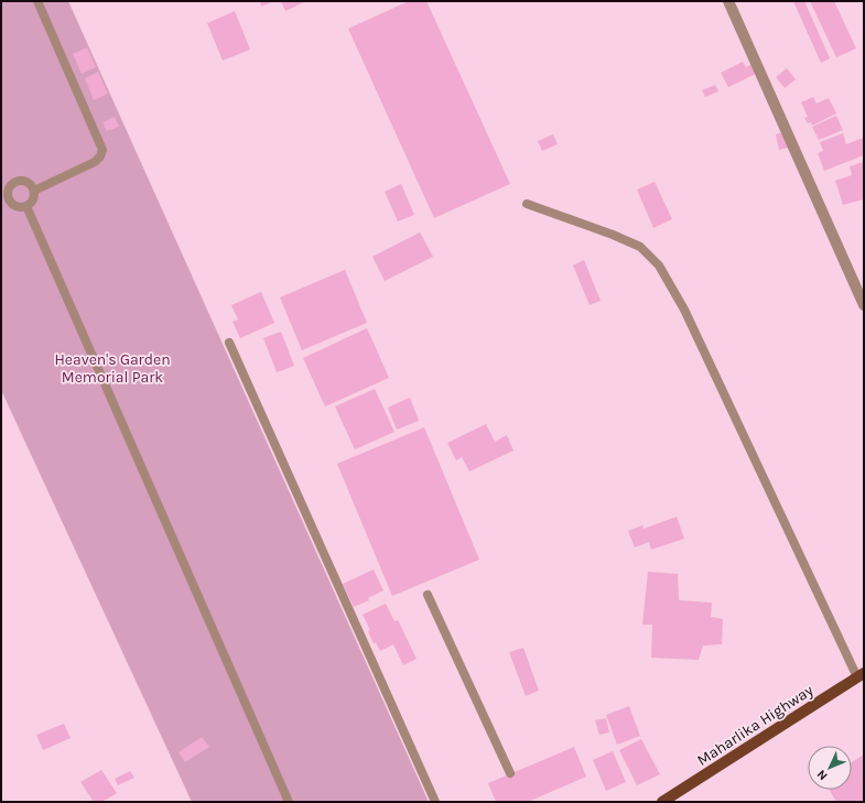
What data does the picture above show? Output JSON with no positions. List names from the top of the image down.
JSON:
{
  "streets": {
    "main road": ["Maharlika Highway"]
  },
  "parks": ["Heaven's Garden Memorial Park"],
  "north": "bottom left"
}
